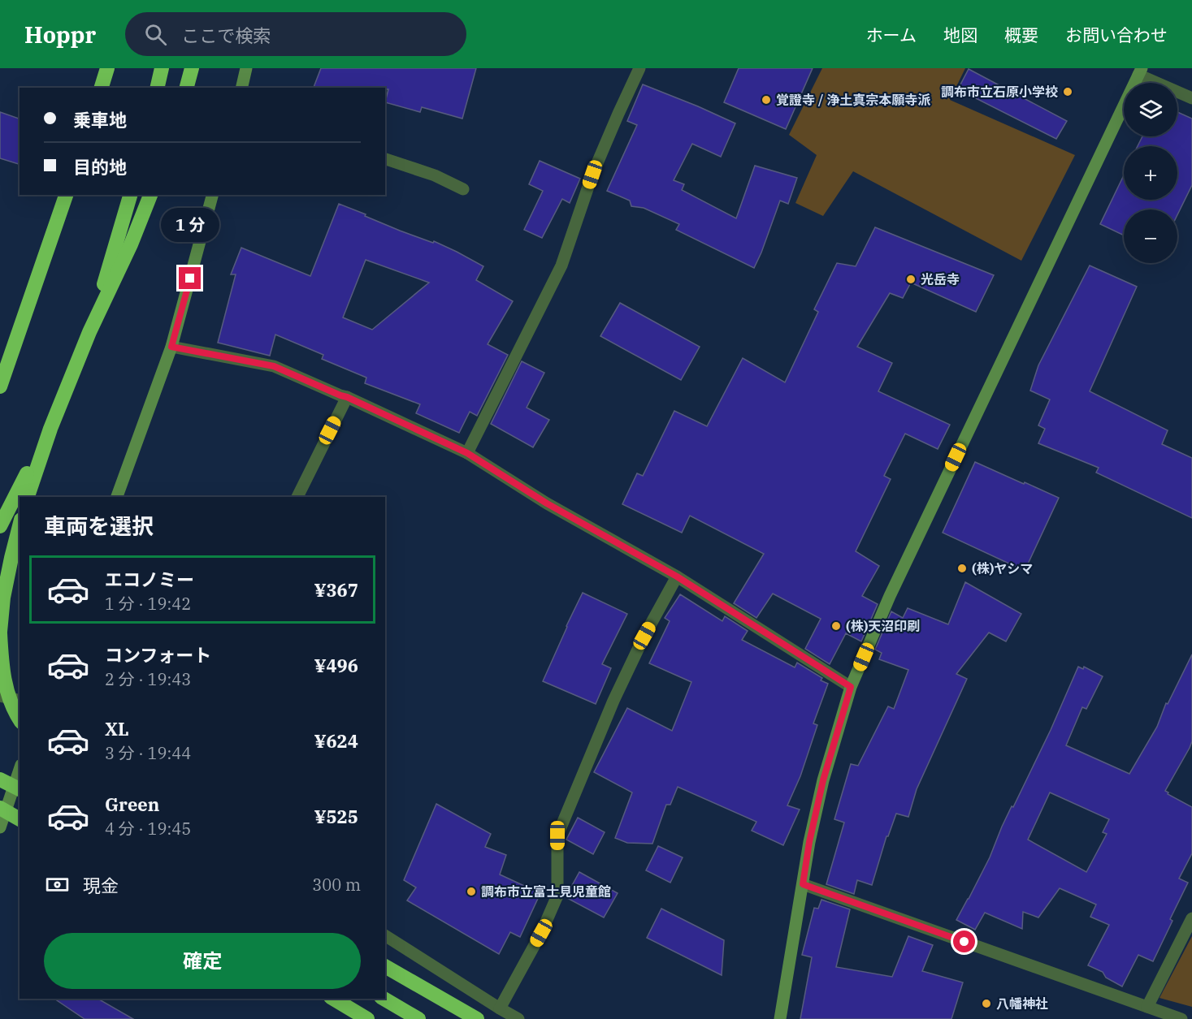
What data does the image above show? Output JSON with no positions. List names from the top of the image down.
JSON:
{
  "places": [
    "調布市立石原小学校",
    "覚證寺 / 浄土真宗本願寺派",
    "光岳寺",
    "(株)ヤシマ",
    "(株)天沼印刷",
    "調布市立富士見児童館",
    "八幡神社"
  ],
  "page": {
    "header": "Hoppr",
    "search": "ここで検索",
    "nav": [
      "ホーム",
      "地図",
      "概要",
      "お問い合わせ"
    ],
    "map_buttons": ["+", "−"],
    "banner": ["乗車地", "目的地"],
    "bubble": "1 分",
    "heading": "車両を選択",
    "list": [
      {
        "name": "エコノミー",
        "note": "1 分 · 19:42",
        "value": "¥367"
      },
      {
        "name": "コンフォート",
        "note": "2 分 · 19:43",
        "value": "¥496"
      },
      {
        "name": "XL",
        "note": "3 分 · 19:44",
        "value": "¥624"
      },
      {
        "name": "Green",
        "note": "4 分 · 19:45",
        "value": "¥525"
      }
    ],
    "pay": ["現金", "300 m"],
    "buttons": "確定"
  }
}
